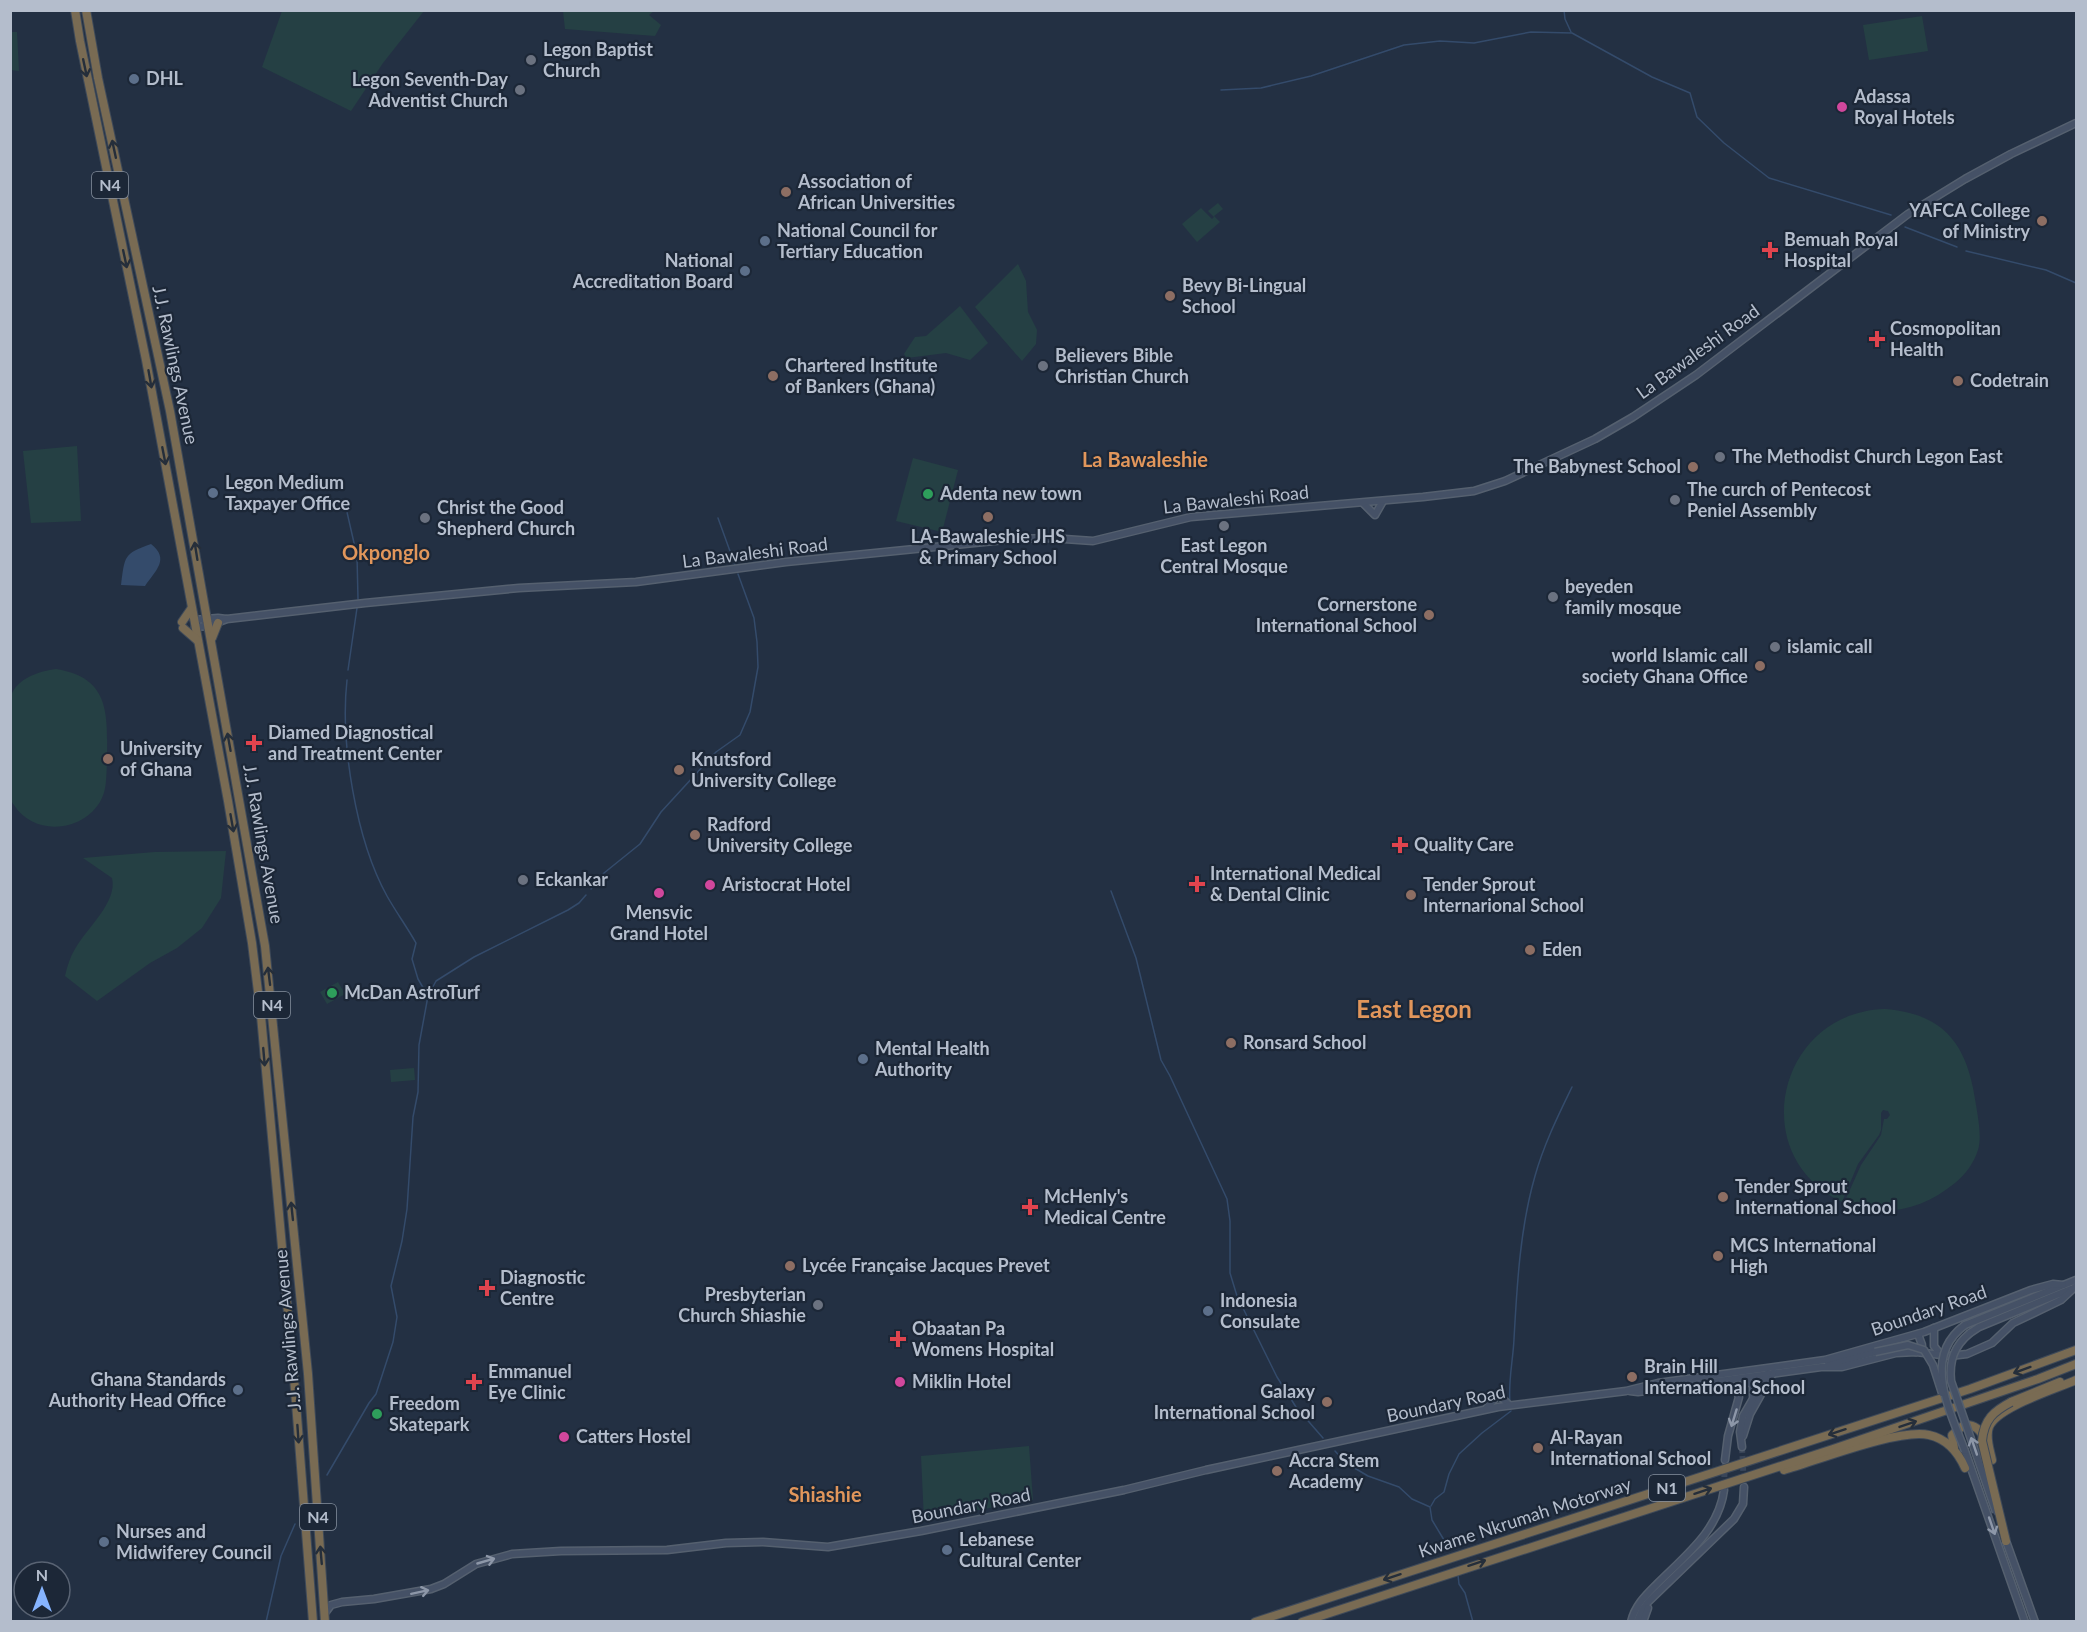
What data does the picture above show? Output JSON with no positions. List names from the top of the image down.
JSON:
{
  "streets": {
    "highway": [
      "N4",
      "J.J. Rawlings Avenue",
      "N1",
      "Kwame Nkrumah Motorway"
    ],
    "main road": ["La Bawaleshi Road", "Boundary Road"]
  },
  "crossings": [
    ["La Bawaleshi Road", "J.J. Rawlings Avenue"],
    ["J.J. Rawlings Avenue", "Boundary Road"]
  ],
  "one_way": ["Boundary Road"],
  "districts": [
    "La Bawaleshie",
    "Okponglo",
    "East Legon",
    "Shiashie"
  ],
  "places": {
    "other": [
      "Legon Baptist Church",
      "DHL",
      "Legon Seventh-Day Adventist Church",
      "Adassa Royal Hotels",
      "Association of African Universities",
      "YAFCA College of Ministry",
      "National Council for Tertiary Education",
      "National Accreditation Board",
      "Bevy Bi-Lingual School",
      "Believers Bible Christian Church",
      "Chartered Institute of Bankers (Ghana)",
      "Codetrain",
      "The Methodist Church Legon East",
      "The Babynest School",
      "Legon Medium Taxpayer Office",
      "Adenta new town",
      "The curch of Pentecost Peniel Assembly",
      "LA-Bawaleshie JHS & Primary School",
      "Christ the Good Shepherd Church",
      "East Legon Central Mosque",
      "beyeden family mosque",
      "Cornerstone International School",
      "islamic call",
      "world Islamic call society Ghana Office",
      "University of Ghana",
      "Knutsford University College",
      "Radford University College",
      "Eckankar",
      "Aristocrat Hotel",
      "Mensvic Grand Hotel",
      "Tender Sprout Internarional School",
      "Eden",
      "McDan AstroTurf",
      "Ronsard School",
      "Mental Health Authority",
      "Tender Sprout International School",
      "MCS International High",
      "Lycée Française Jacques Prevet",
      "Presbyterian Church Shiashie",
      "Indonesia Consulate",
      "Brain Hill International School",
      "Miklin Hotel",
      "Ghana Standards Authority Head Office",
      "Galaxy International School",
      "Freedom Skatepark",
      "Catters Hostel",
      "Al-Rayan International School",
      "Accra Stem Academy",
      "Nurses and Midwiferey Council",
      "Lebanese Cultural Center"
    ],
    "health": [
      "Bemuah Royal Hospital",
      "Cosmopolitan Health",
      "Diamed Diagnostical and Treatment Center",
      "Quality Care",
      "International Medical & Dental Clinic",
      "McHenly's Medical Centre",
      "Diagnostic Centre",
      "Obaatan Pa Womens Hospital",
      "Emmanuel Eye Clinic"
    ]
  },
  "north": "top"
}
